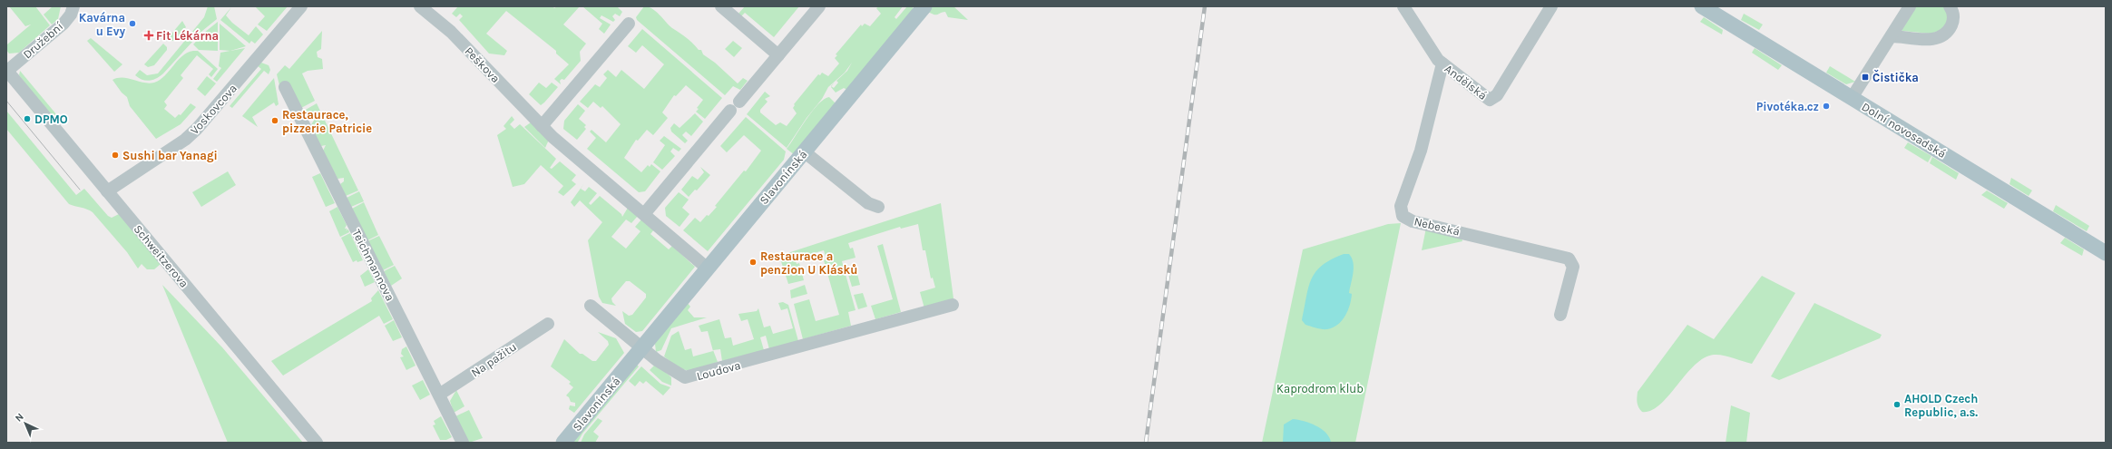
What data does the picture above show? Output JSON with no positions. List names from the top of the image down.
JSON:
{
  "streets": {
    "main road": ["Dolní novosadská", "Slavonínská"],
    "street": [
      "Družební",
      "Peškova",
      "Andělská",
      "Voskovcova",
      "Nebeská",
      "Schweitzerova",
      "Teichmannova",
      "Na pažitu",
      "Loudova"
    ]
  },
  "crossings": [
    ["Družební", "Schweitzerova"],
    ["Peškova", "Slavonínská"],
    ["Andělská", "Nebeská"],
    ["Voskovcova", "Schweitzerova"],
    ["Slavonínská", "Loudova"],
    ["Teichmannova", "Na pažitu"]
  ],
  "parks": ["Kaprodrom klub"],
  "places": {
    "other": [
      "Kavárna u Evy",
      "Pivotéka.cz",
      "DPMO",
      "Restaurace, pizzerie Patricie",
      "Sushi bar Yanagi",
      "Restaurace a penzion U Klásků",
      "AHOLD Czech Republic, a.s."
    ],
    "health": ["Fit Lékárna"],
    "transit": ["Čistička"]
  },
  "north": "top left"
}
